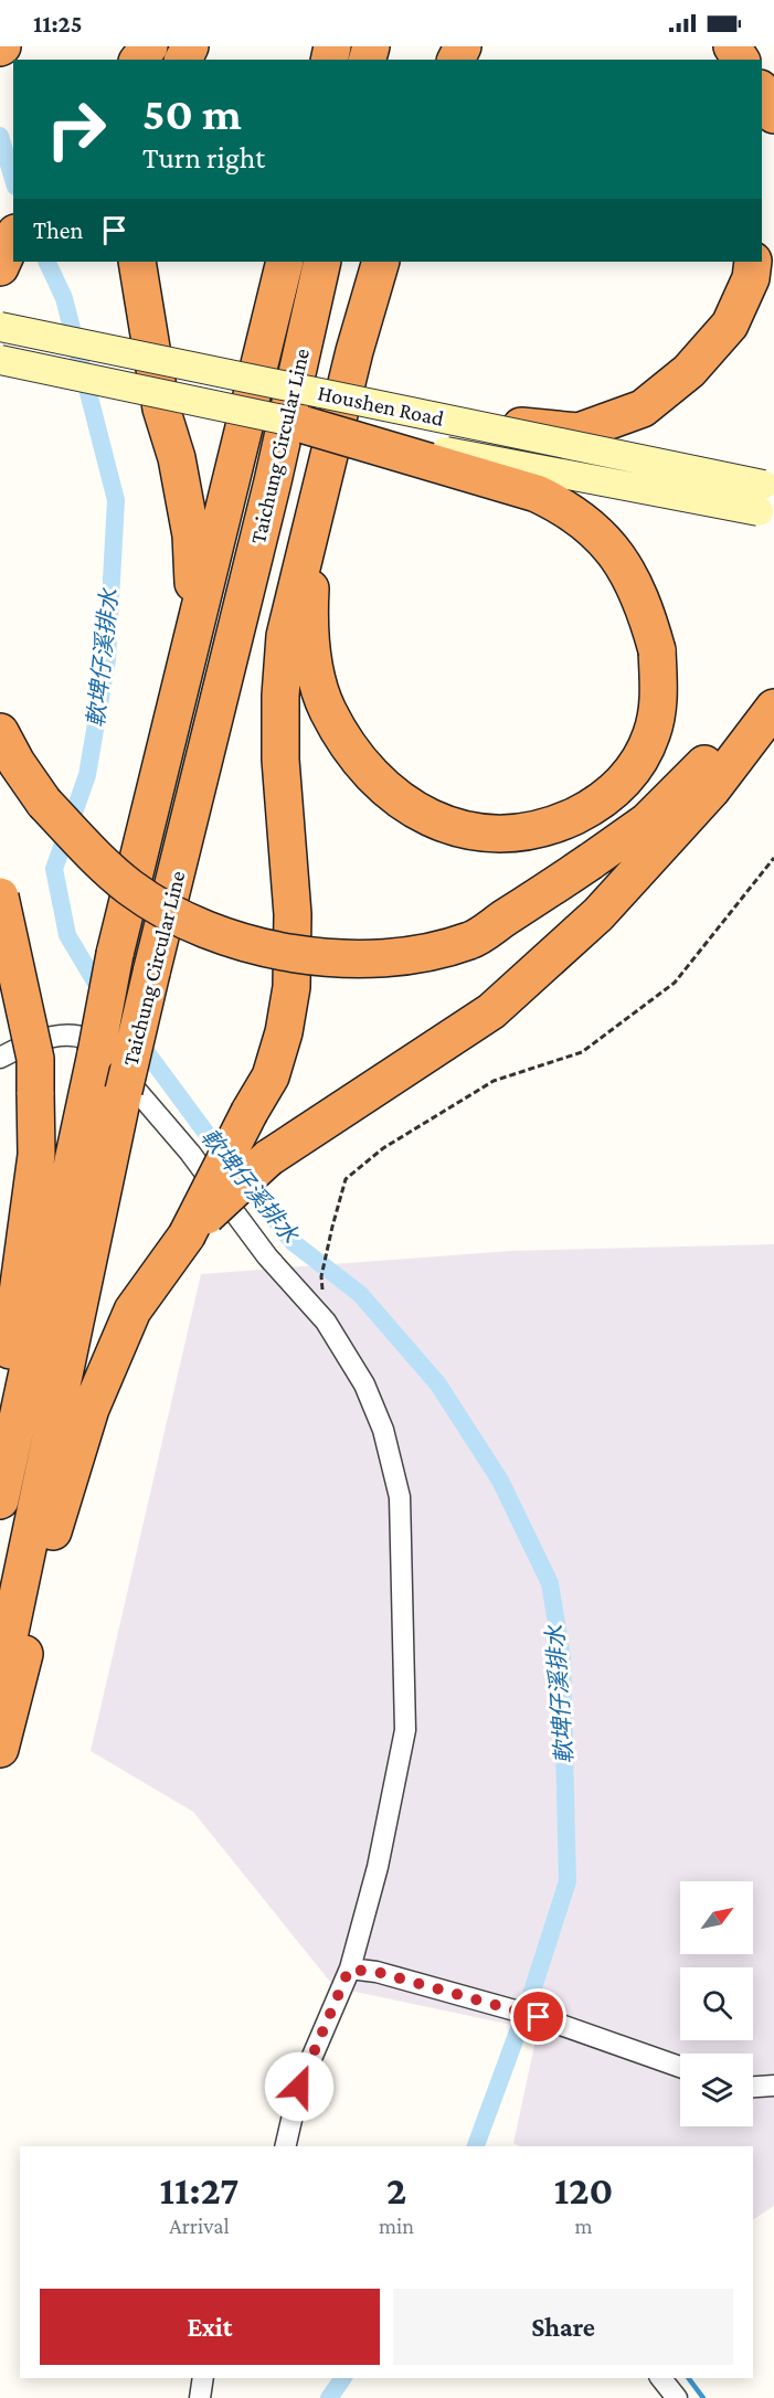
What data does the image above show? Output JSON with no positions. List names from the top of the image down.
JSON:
{
  "streets": {
    "highway": ["Taichung Circular Line"],
    "street": ["Houshen Road"]
  },
  "water": ["軟埤仔溪排水"],
  "north": "top right",
  "page": {
    "status": "11:25",
    "turn": ["50 m", "Turn right"],
    "then": "Then",
    "eta": [
      "11:27",
      "Arrival",
      "2",
      "min",
      "120",
      "m"
    ],
    "buttons": ["Exit", "Share"]
  }
}
